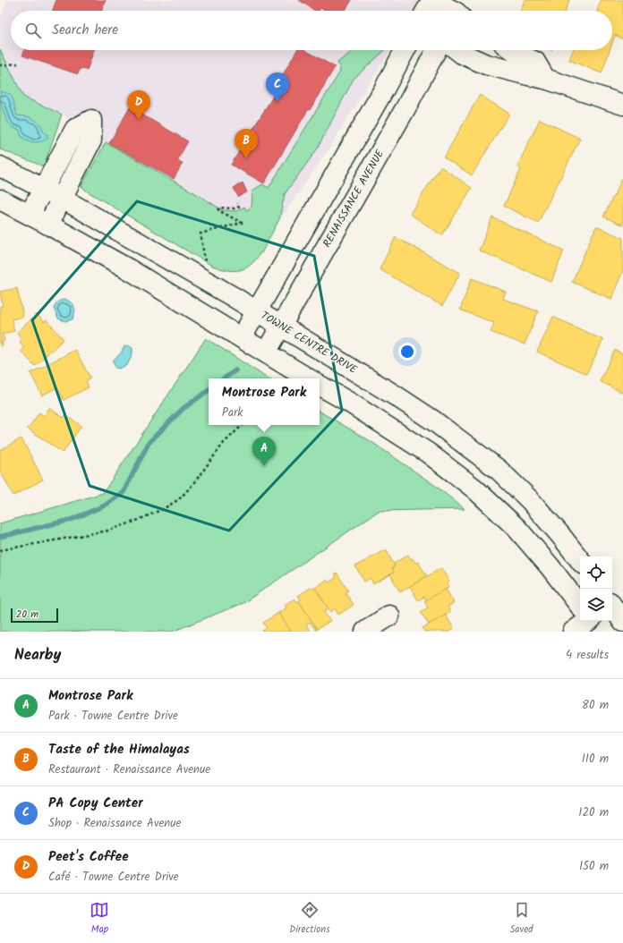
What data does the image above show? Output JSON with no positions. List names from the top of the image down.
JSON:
{
  "streets": {
    "main road": ["RENAISSANCE AVENUE", "TOWNE CENTRE DRIVE"]
  },
  "crossings": [
    ["RENAISSANCE AVENUE", "TOWNE CENTRE DRIVE"]
  ],
  "scale_bar": "20 m",
  "page": {
    "search": "Search here",
    "pins": [
      "C",
      "D",
      "B",
      "A"
    ],
    "popup": ["Montrose Park", "Park"],
    "scale": "20 m",
    "heading": ["Nearby", "4 results"],
    "list": [
      {
        "mark": "A",
        "name": "Montrose Park",
        "note": "Park · Towne Centre Drive",
        "value": "80 m"
      },
      {
        "mark": "B",
        "name": "Taste of the Himalayas",
        "note": "Restaurant · Renaissance Avenue",
        "value": "110 m"
      },
      {
        "mark": "C",
        "name": "PA Copy Center",
        "note": "Shop · Renaissance Avenue",
        "value": "120 m"
      },
      {
        "mark": "D",
        "name": "Peet's Coffee",
        "note": "Café · Towne Centre Drive",
        "value": "150 m"
      }
    ],
    "nav": ["Map", "Directions", "Saved"]
  }
}
